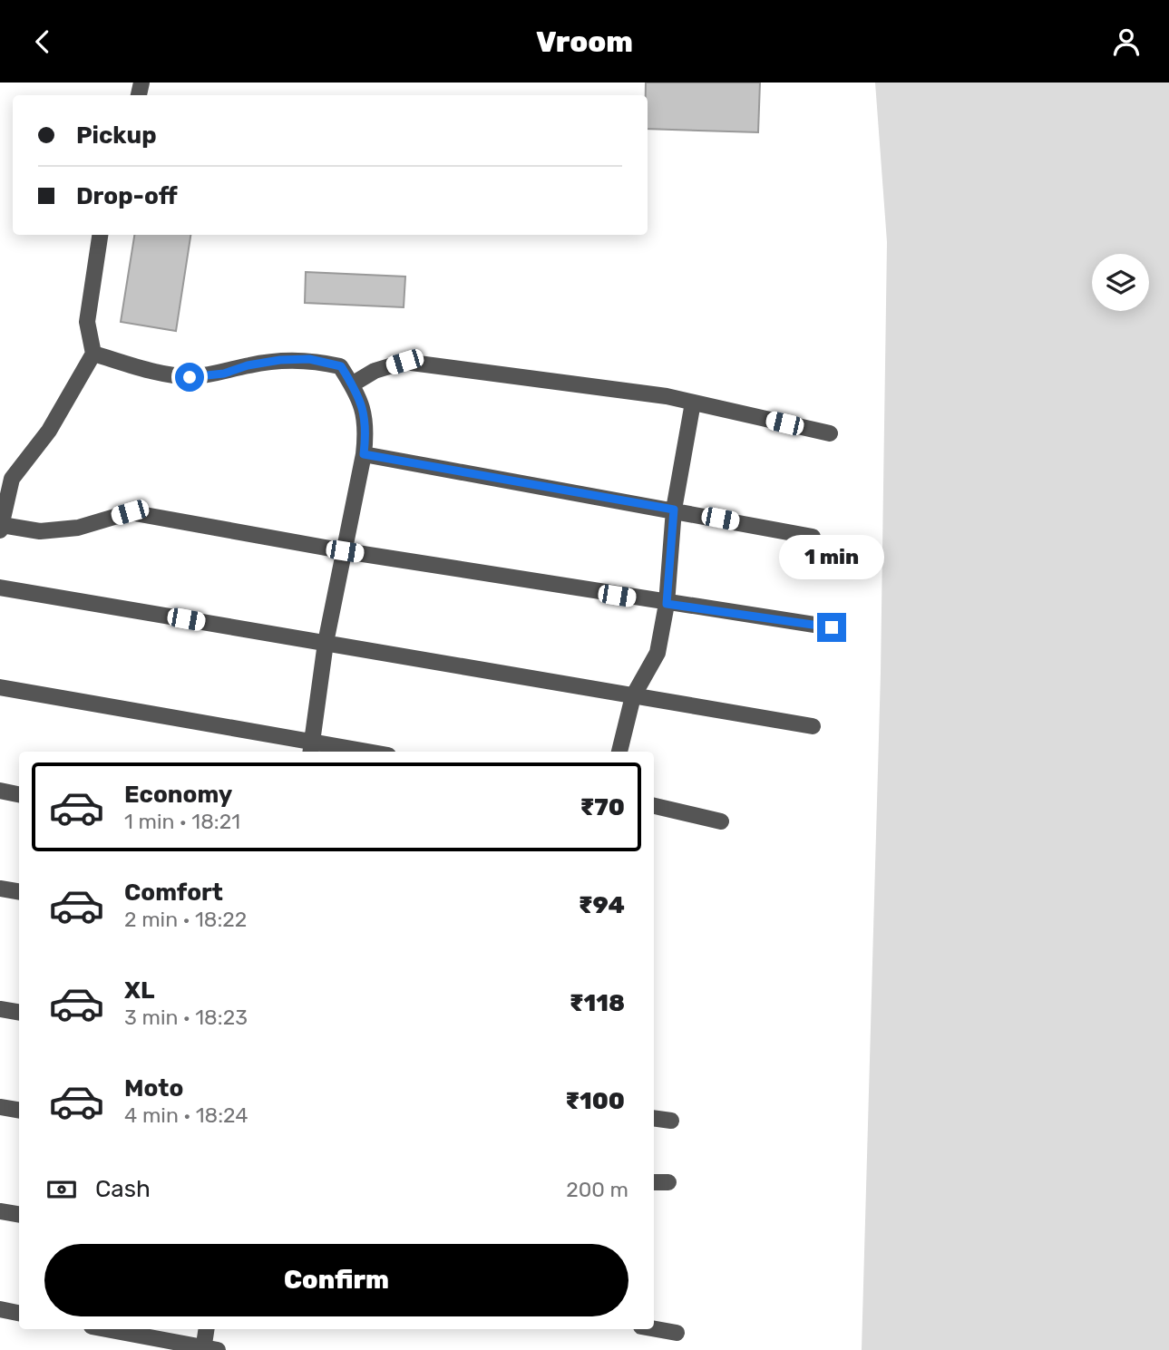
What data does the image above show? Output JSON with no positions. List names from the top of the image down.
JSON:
{
  "page": {
    "header": "Vroom",
    "banner": ["Pickup", "Drop-off"],
    "bubble": "1 min",
    "list": [
      {
        "name": "Economy",
        "note": "1 min · 18:21",
        "value": "₹70"
      },
      {
        "name": "Comfort",
        "note": "2 min · 18:22",
        "value": "₹94"
      },
      {
        "name": "XL",
        "note": "3 min · 18:23",
        "value": "₹118"
      },
      {
        "name": "Moto",
        "note": "4 min · 18:24",
        "value": "₹100"
      }
    ],
    "pay": ["Cash", "200 m"],
    "buttons": "Confirm"
  }
}
